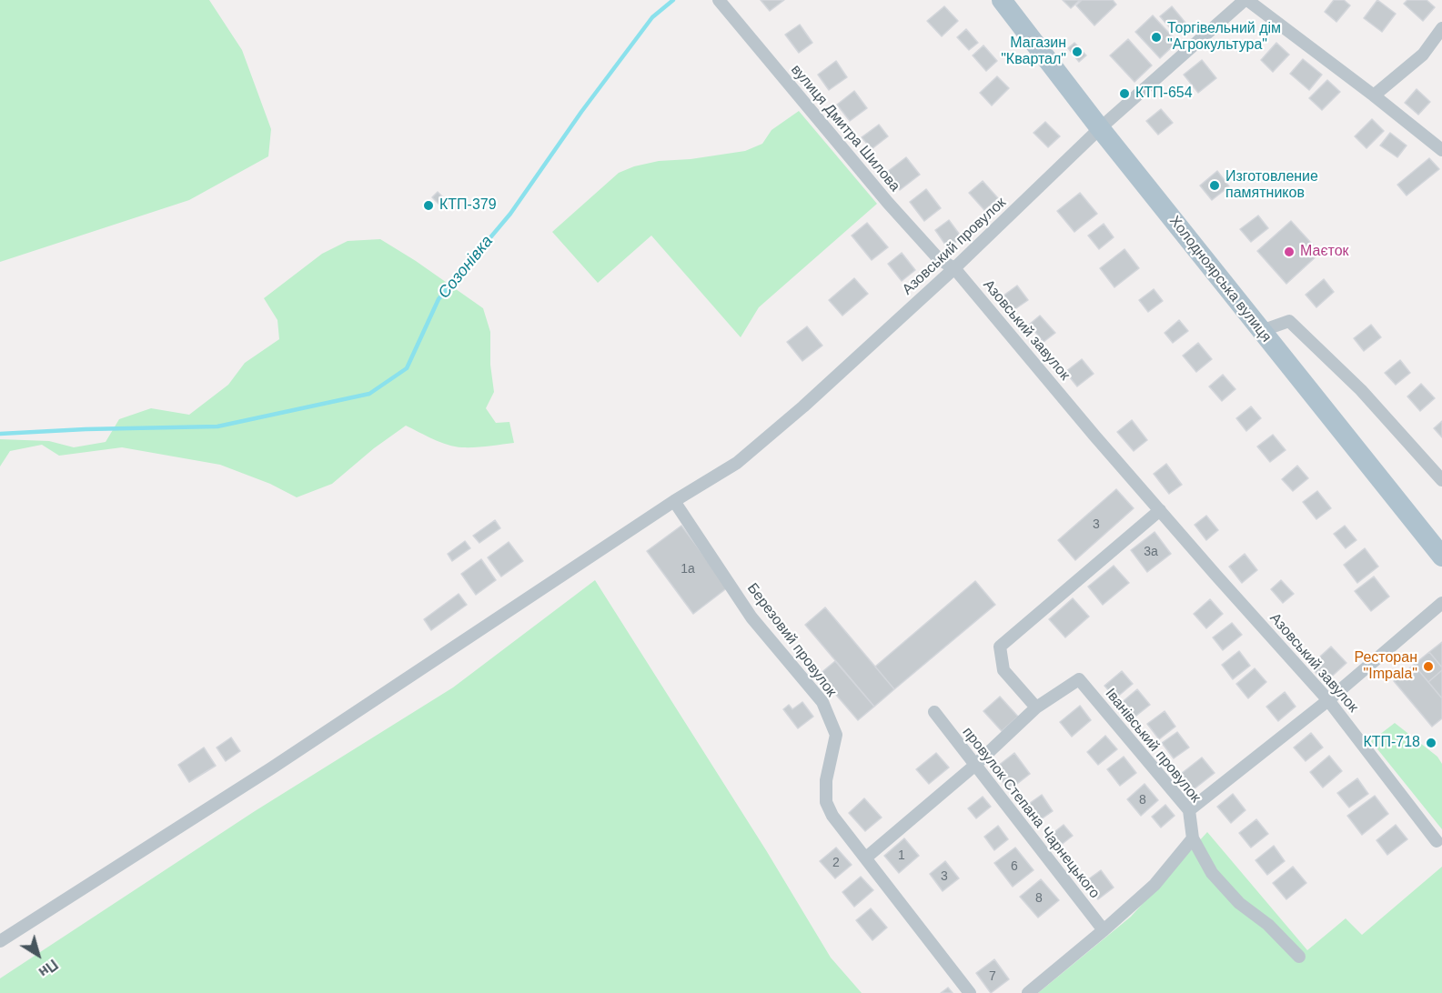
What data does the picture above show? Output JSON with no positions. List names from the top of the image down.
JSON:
{
  "streets": {
    "main road": ["Холодноярська вулиця"],
    "street": [
      "вулиця Дмитра Шилова",
      "Азовський провулок",
      "Азовський завулок",
      "Березовий провулок",
      "Іванівський провулок",
      "провулок Степана Чарнецького"
    ]
  },
  "crossings": [
    ["вулиця Дмитра Шилова", "Азовський провулок"],
    ["вулиця Дмитра Шилова", "Азовський завулок"],
    ["Азовський провулок", "Холодноярська вулиця"],
    ["Азовський провулок", "Азовський завулок"],
    ["Азовський провулок", "Березовий провулок"]
  ],
  "water": ["Созонівка"],
  "places": [
    "Торгівельний дім \"Агрокультура\"",
    "Магазин \"Квартал\"",
    "КТП-654",
    "Изготовление памятников",
    "КТП-379",
    "Маєток",
    "Ресторан \"Impala\"",
    "КТП-718"
  ],
  "house_numbers": [
    "3",
    "3а",
    "1а",
    "8",
    "1",
    "2",
    "6",
    "3",
    "8",
    "7"
  ],
  "north": "bottom right"
}
